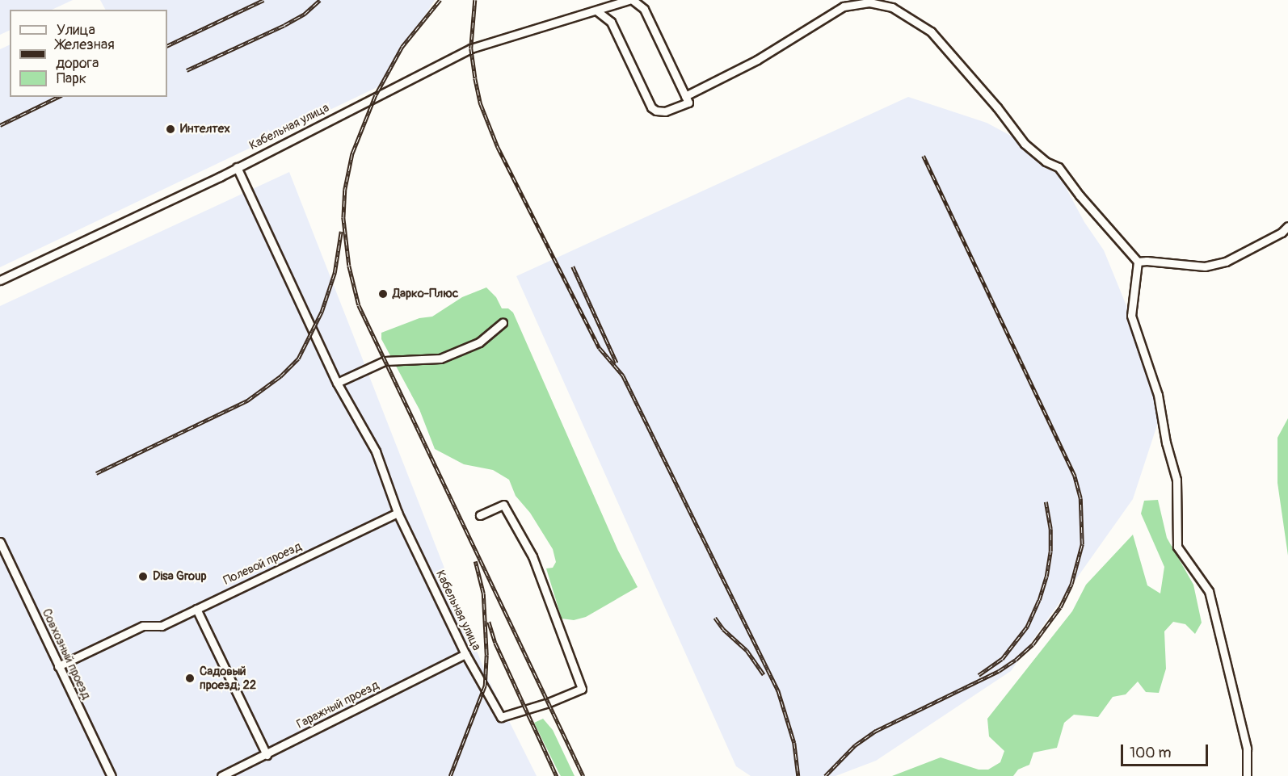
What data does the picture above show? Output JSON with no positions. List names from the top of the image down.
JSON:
{
  "streets": {
    "street": [
      "Кабельная улица",
      "Полевой проезд",
      "Совхозный проезд",
      "Гаражный проезд"
    ]
  },
  "crossings": [
    ["Кабельная улица", "Полевой проезд"],
    ["Кабельная улица", "Гаражный проезд"],
    ["Полевой проезд", "Совхозный проезд"]
  ],
  "places": [
    "Интелтех",
    "Дарко-Плюс",
    "Disa Group",
    "Садовый проезд, 22"
  ],
  "legend": ["Улица", "Железная дорога", "Парк"],
  "scale_bar": "100 m"
}
